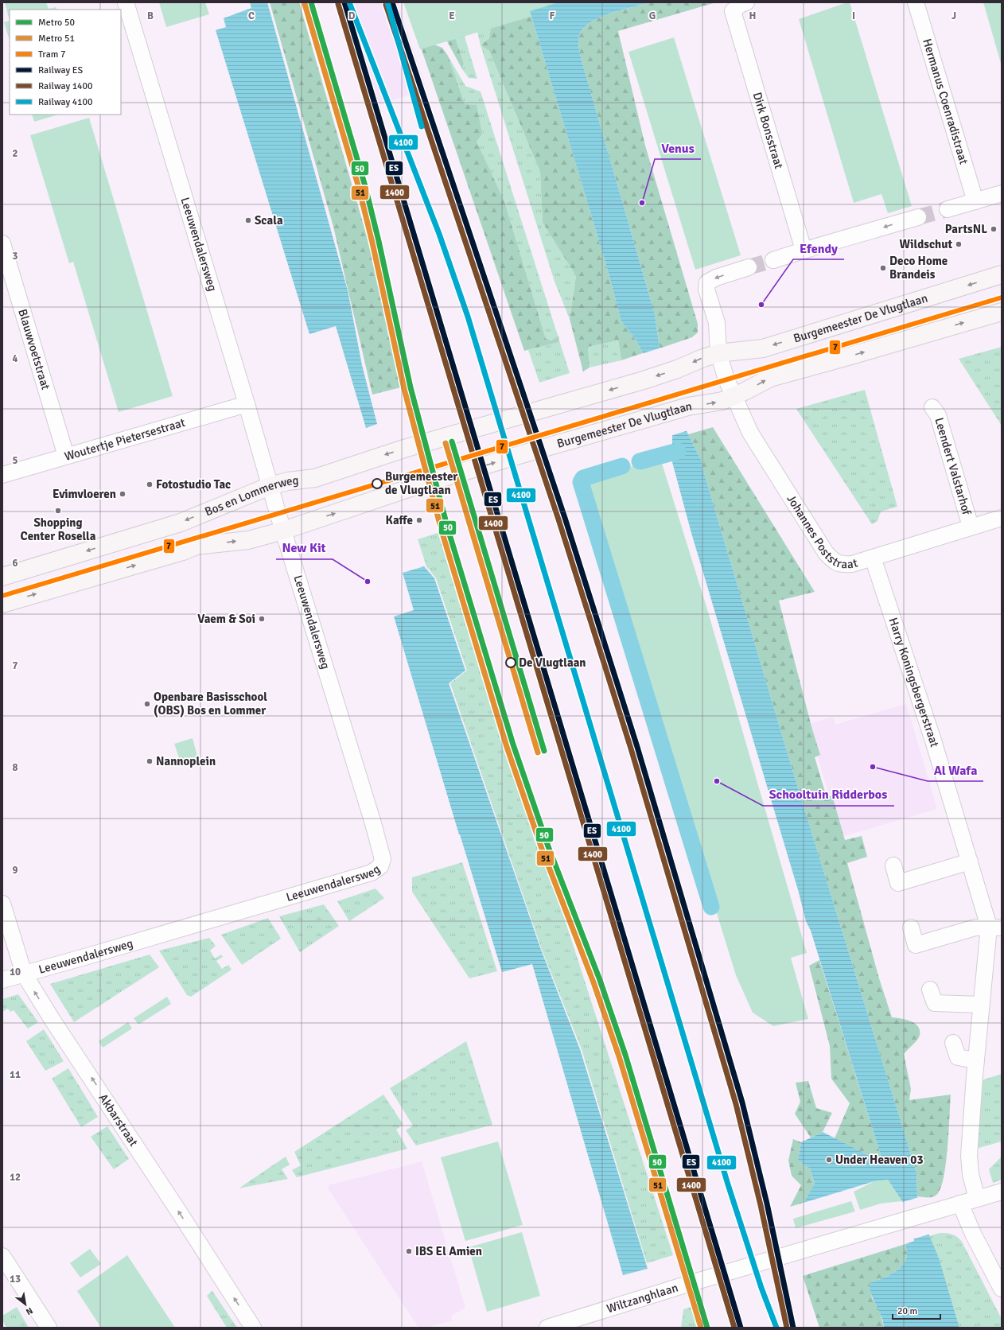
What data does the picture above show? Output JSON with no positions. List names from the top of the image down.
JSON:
{
  "streets": {
    "main road": ["Burgemeester De Vlugtlaan", "Bos en Lommerweg"],
    "street": [
      "Hermanus Coenradistraat",
      "Dirk Bonsstraat",
      "Leeuwendalersweg",
      "Blauwvoetstraat",
      "Woutertje Pietersestraat",
      "Leendert Valstarhof",
      "Johannes Poststraat",
      "Harry Koningsbergerstraat",
      "Akbarstraat",
      "Wiltzanghlaan"
    ]
  },
  "crossings": [
    ["Leeuwendalersweg", "Burgemeester De Vlugtlaan"],
    ["Leeuwendalersweg", "Woutertje Pietersestraat"],
    ["Leeuwendalersweg", "Bos en Lommerweg"],
    ["Leeuwendalersweg", "Akbarstraat"],
    ["Burgemeester De Vlugtlaan", "Bos en Lommerweg"],
    ["Burgemeester De Vlugtlaan", "Johannes Poststraat"],
    ["Blauwvoetstraat", "Woutertje Pietersestraat"],
    ["Leendert Valstarhof", "Johannes Poststraat"],
    ["Johannes Poststraat", "Harry Koningsbergerstraat"],
    ["Harry Koningsbergerstraat", "Wiltzanghlaan"]
  ],
  "one_way": ["Akbarstraat"],
  "places": [
    "Venus",
    "Scala",
    "PartsNL",
    "Wildschut",
    "Deco Home Brandeis",
    "Efendy",
    "Burgemeester de Vlugtlaan",
    "Fotostudio Tac",
    "Evimvloeren",
    "Shopping Center Rosella",
    "Kaffe",
    "New Kit",
    "Vaem & Soi",
    "De Vlugtlaan",
    "Openbare Basisschool (OBS) Bos en Lommer",
    "Nannoplein",
    "Al Wafa",
    "Schooltuin Ridderbos",
    "Under Heaven 03",
    "IBS El Amien"
  ],
  "lines": [
    "metro line 50",
    "rail line ES",
    "rail line 4100",
    "metro line 51",
    "rail line 1400",
    "tram line 7"
  ],
  "legend": [
    "Metro 50",
    "Metro 51",
    "Tram 7",
    "Railway ES",
    "Railway 1400",
    "Railway 4100"
  ],
  "scale_bar": "20 m",
  "north": "bottom right",
  "grid": {
    "columns": [
      "B",
      "C",
      "D",
      "E",
      "F",
      "G",
      "H",
      "I",
      "J"
    ],
    "rows": [
      "2",
      "3",
      "4",
      "5",
      "6",
      "7",
      "8",
      "9",
      "10",
      "11",
      "12",
      "13"
    ]
  }
}
